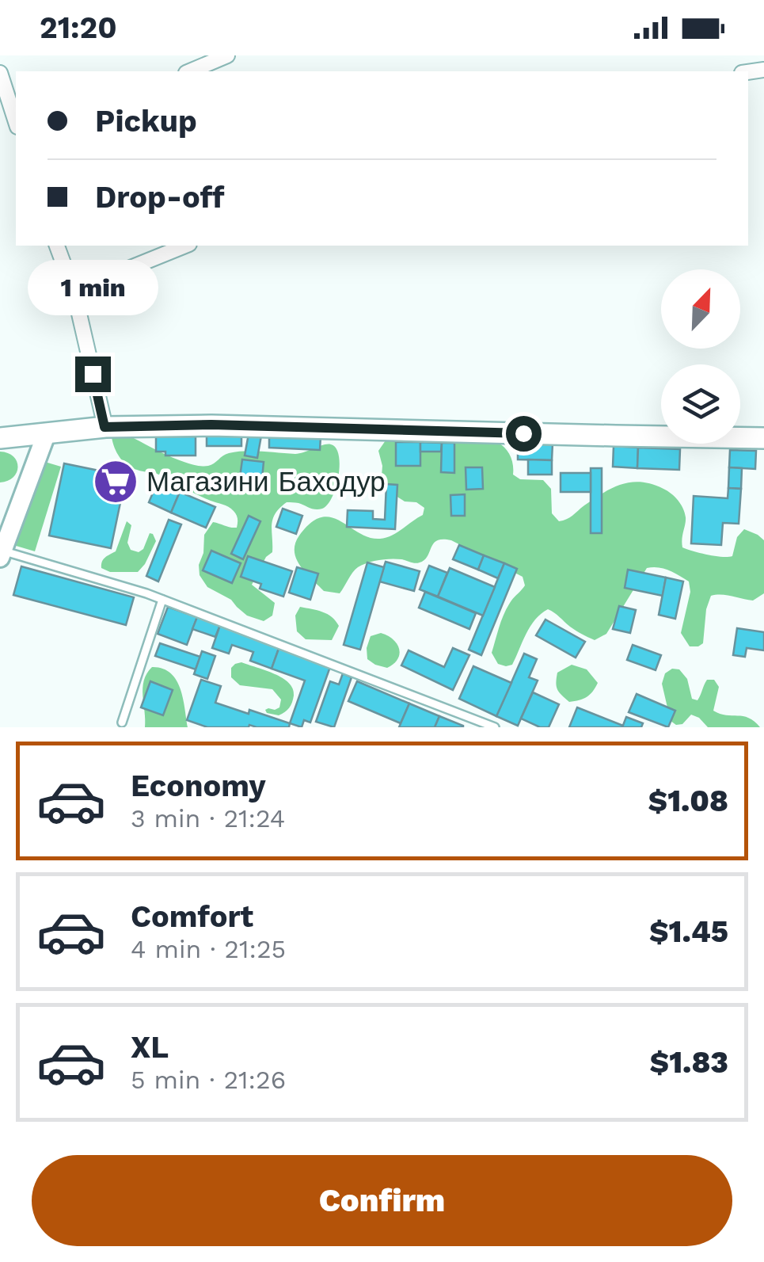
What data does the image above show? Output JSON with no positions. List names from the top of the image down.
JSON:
{
  "places": {
    "supermarket": ["Магазини Баходур"]
  },
  "north": "top right",
  "page": {
    "status": "21:20",
    "banner": ["Pickup", "Drop-off"],
    "bubble": "1 min",
    "list": [
      {
        "name": "Economy",
        "note": "3 min · 21:24",
        "value": "$1.08"
      },
      {
        "name": "Comfort",
        "note": "4 min · 21:25",
        "value": "$1.45"
      },
      {
        "name": "XL",
        "note": "5 min · 21:26",
        "value": "$1.83"
      }
    ],
    "buttons": "Confirm"
  }
}
